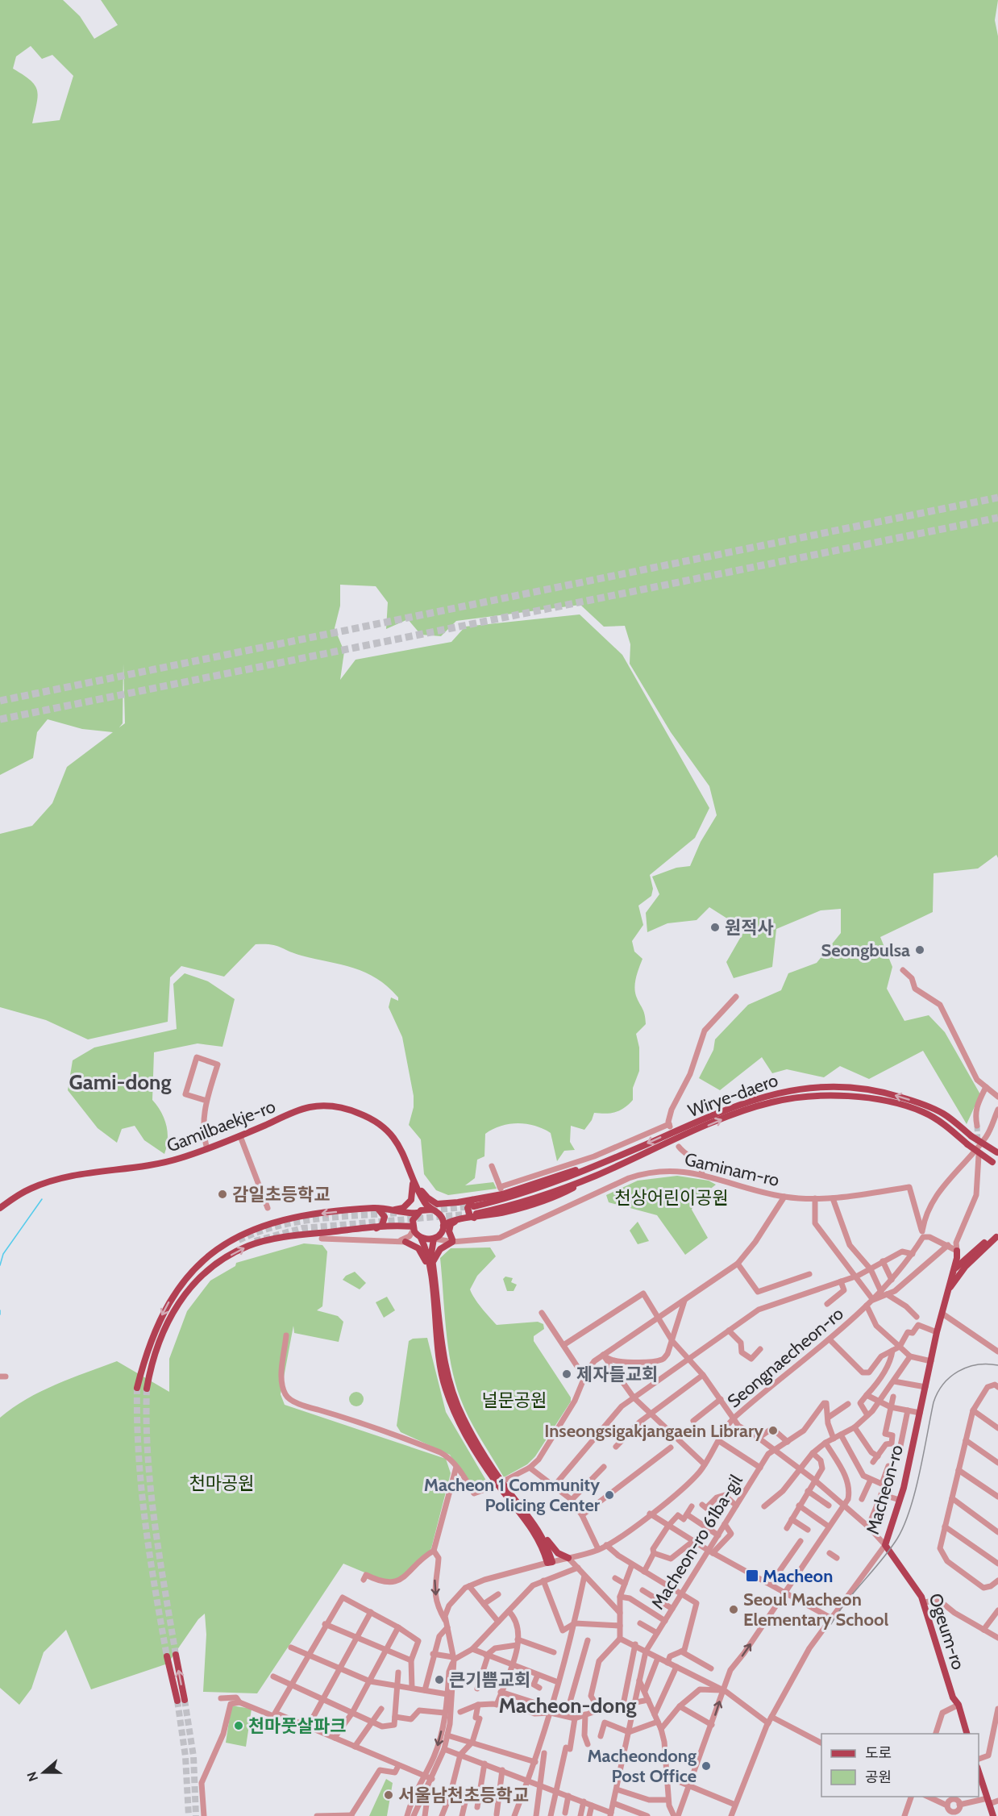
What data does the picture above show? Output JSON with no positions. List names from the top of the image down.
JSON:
{
  "streets": {
    "main road": [
      "Wirye-daero",
      "Gamilbaekje-ro",
      "Macheon-ro",
      "Ogeum-ro"
    ],
    "street": ["Gaminam-ro", "Seongnaecheon-ro", "Macheon-ro 61ba-gil"]
  },
  "crossings": [
    ["Macheon-ro", "Ogeum-ro"]
  ],
  "districts": ["Gami-dong", "Macheon-dong"],
  "parks": ["천상어린이공원", "널문공원", "천마공원"],
  "places": {
    "other": [
      "원적사",
      "Seongbulsa",
      "감일초등학교",
      "제자들교회",
      "Inseongsigakjangaein Library",
      "Macheon 1 Community Policing Center",
      "Seoul Macheon Elementary School",
      "큰기쁨교회",
      "천마풋살파크",
      "Macheondong Post Office",
      "서울남천초등학교"
    ],
    "transit": ["Macheon"]
  },
  "legend": ["도로", "공원"],
  "north": "left"
}
